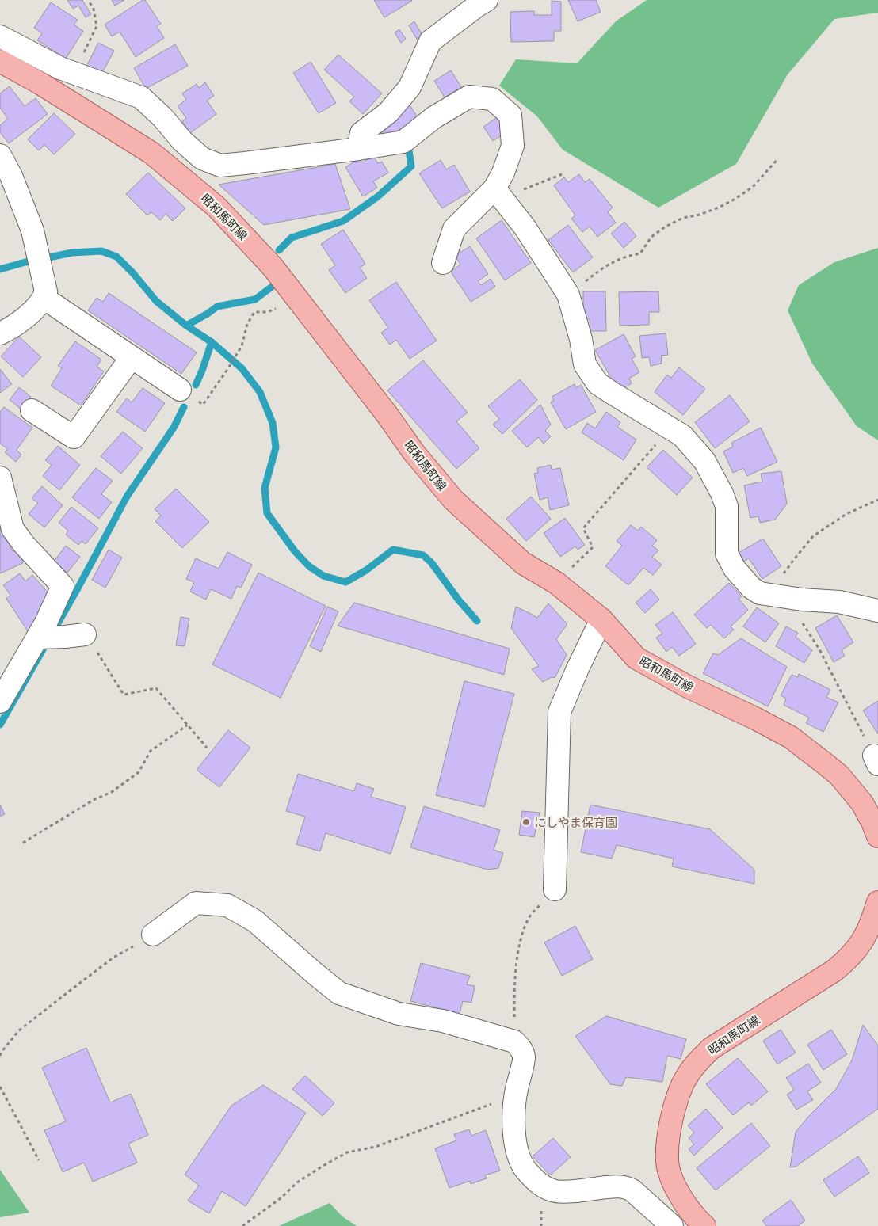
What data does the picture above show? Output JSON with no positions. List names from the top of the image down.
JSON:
{
  "streets": {
    "main road": ["昭和馬町線"]
  },
  "places": ["にしやま保育園"]
}
